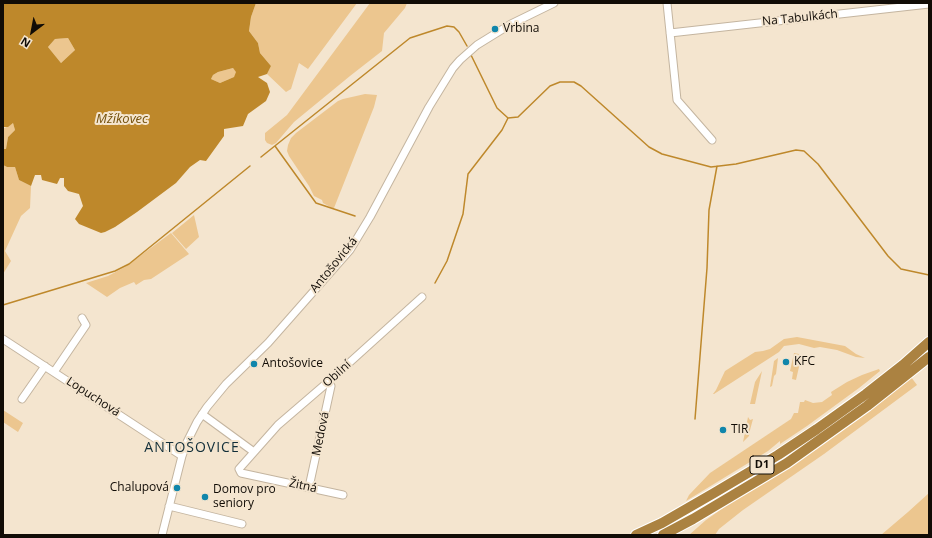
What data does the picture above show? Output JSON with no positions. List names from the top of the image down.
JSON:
{
  "streets": {
    "highway": ["D1"],
    "street": [
      "Na Tabulkách",
      "Antošovická",
      "Obilní",
      "Lopuchová",
      "Medová",
      "Žitná"
    ]
  },
  "crossings": [
    ["Antošovická", "Lopuchová"],
    ["Obilní", "Medová"],
    ["Obilní", "Žitná"],
    ["Medová", "Žitná"]
  ],
  "districts": ["ANTOŠOVICE"],
  "water": ["Mžíkovec"],
  "places": [
    "Vrbina",
    "KFC",
    "Antošovice",
    "TIR",
    "Chalupová",
    "Domov pro seniory"
  ],
  "north": "bottom left"
}
